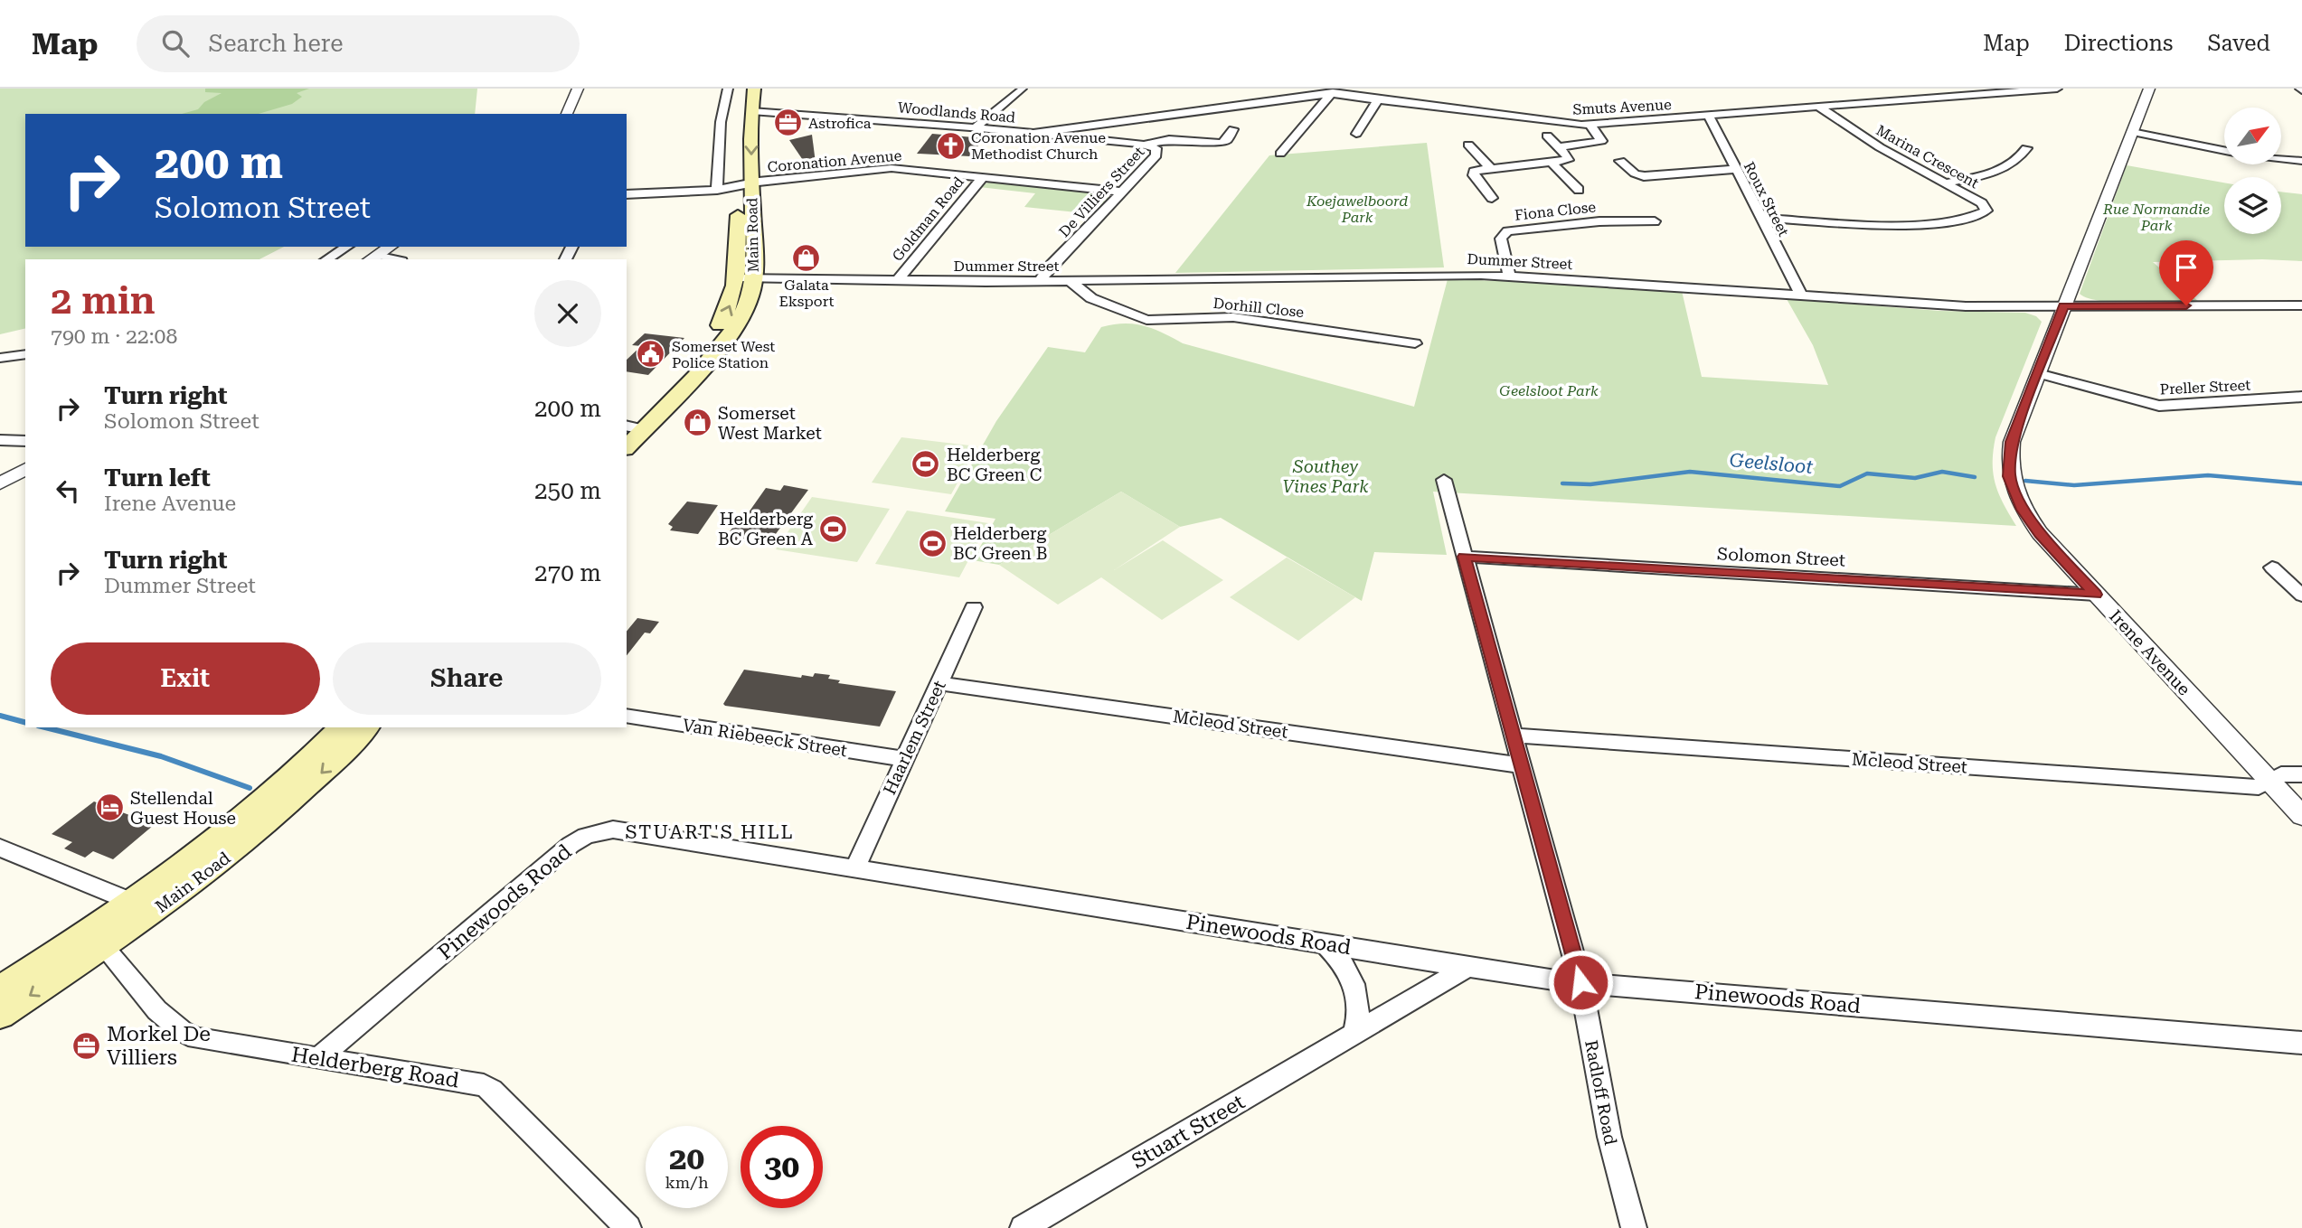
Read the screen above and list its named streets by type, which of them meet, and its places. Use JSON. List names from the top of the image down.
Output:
{
  "streets": {
    "main road": ["Main Road"],
    "street": [
      "Smuts Avenue",
      "Woodlands Road",
      "Marina Crescent",
      "Coronation Avenue",
      "De Villiers Street",
      "Roux Street",
      "Fiona Close",
      "Goldman Road",
      "Dummer Street",
      "Dorhill Close",
      "Preller Street",
      "Solomon Street",
      "Irene Avenue",
      "Mcleod Street",
      "Van Riebeeck Street",
      "Haarlem Street",
      "Pinewoods Road",
      "Helderberg Road",
      "Radloff Road",
      "Stuart Street"
    ]
  },
  "crossings": [
    ["Smuts Avenue", "Woodlands Road"],
    ["Smuts Avenue", "Marina Crescent"],
    ["Smuts Avenue", "Roux Street"],
    ["Woodlands Road", "De Villiers Street"],
    ["Woodlands Road", "Main Road"],
    ["Marina Crescent", "Roux Street"],
    ["Coronation Avenue", "De Villiers Street"],
    ["Coronation Avenue", "Goldman Road"],
    ["Coronation Avenue", "Main Road"],
    ["De Villiers Street", "Dummer Street"],
    ["Roux Street", "Dummer Street"],
    ["Fiona Close", "Dummer Street"],
    ["Goldman Road", "Dummer Street"],
    ["Main Road", "Dummer Street"],
    ["Main Road", "Helderberg Road"],
    ["Dummer Street", "Dorhill Close"],
    ["Dummer Street", "Irene Avenue"],
    ["Preller Street", "Irene Avenue"],
    ["Solomon Street", "Irene Avenue"],
    ["Solomon Street", "Radloff Road"],
    ["Irene Avenue", "Mcleod Street"],
    ["Mcleod Street", "Haarlem Street"],
    ["Mcleod Street", "Radloff Road"],
    ["Van Riebeeck Street", "Haarlem Street"],
    ["Haarlem Street", "Pinewoods Road"],
    ["Pinewoods Road", "Helderberg Road"],
    ["Pinewoods Road", "Radloff Road"],
    ["Pinewoods Road", "Stuart Street"]
  ],
  "districts": ["STUART'S HILL"],
  "water": ["Geelsloot"],
  "parks": [
    "Koejawelboord Park",
    "Rue Normandie Park",
    "Geelsloot Park",
    "Southey Vines Park"
  ],
  "places": {
    "office": ["Astrofica", "Morkel De Villiers"],
    "church": ["Coronation Avenue Methodist Church"],
    "shop": ["Galata Eksport", "Somerset West Market"],
    "public building": ["Somerset West Police Station"],
    "sports": ["Helderberg BC Green C", "Helderberg BC Green A", "Helderberg BC Green B"],
    "hotel": ["Stellendal Guest House"]
  },
  "north": "top right",
  "page": {
    "header": "Map",
    "search": "Search here",
    "nav": ["Map", "Directions", "Saved"],
    "turn": ["200 m", "Solomon Street"],
    "heading": ["2 min", "790 m · 22:08"],
    "list": [
      {
        "name": "Turn right",
        "note": "Solomon Street",
        "value": "200 m"
      },
      {
        "name": "Turn left",
        "note": "Irene Avenue",
        "value": "250 m"
      },
      {
        "name": "Turn right",
        "note": "Dummer Street",
        "value": "270 m"
      }
    ],
    "buttons": ["Exit", "Share"],
    "speed": "20 km/h",
    "limit": "30"
  }
}
